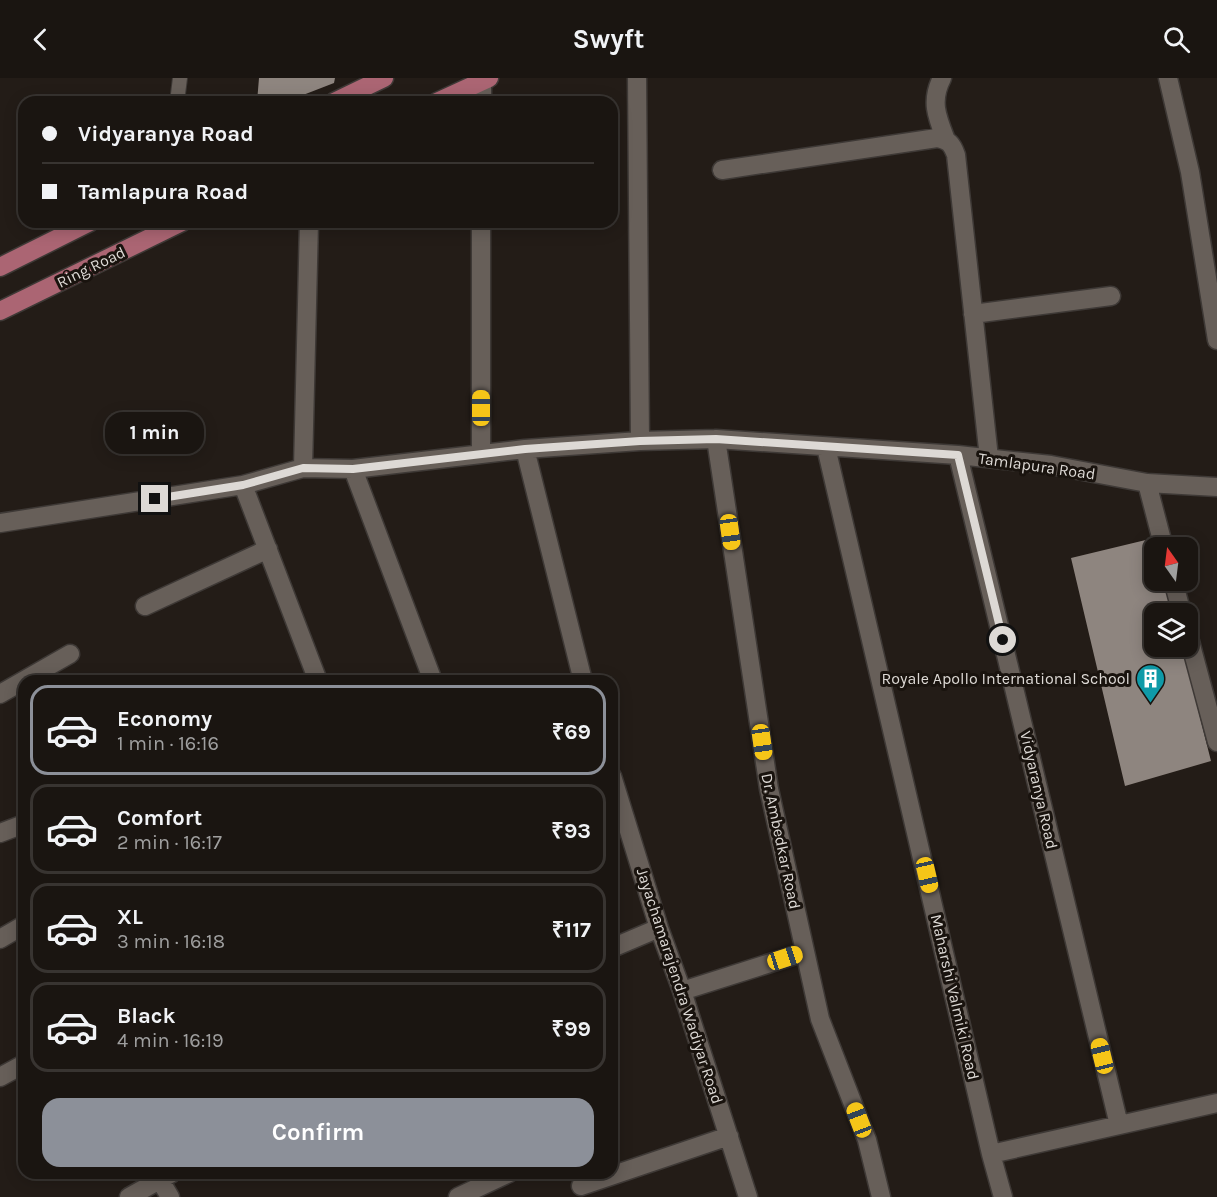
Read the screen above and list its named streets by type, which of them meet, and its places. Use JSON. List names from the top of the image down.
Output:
{
  "streets": {
    "main road": ["Ring Road"],
    "street": [
      "Tamlapura Road",
      "Vidyaranya Road",
      "Dr. Ambedkar Road",
      "Jayachamarajendra Wadiyar Road",
      "Maharshi Valmiki Road"
    ]
  },
  "crossings": [
    ["Tamlapura Road", "Vidyaranya Road"],
    ["Tamlapura Road", "Dr. Ambedkar Road"],
    ["Tamlapura Road", "Maharshi Valmiki Road"]
  ],
  "places": {
    "building": ["Royale Apollo International School"]
  },
  "north": "top",
  "page": {
    "header": "Swyft",
    "banner": ["Vidyaranya Road", "Tamlapura Road"],
    "bubble": "1 min",
    "list": [
      {
        "name": "Economy",
        "note": "1 min · 16:16",
        "value": "₹69"
      },
      {
        "name": "Comfort",
        "note": "2 min · 16:17",
        "value": "₹93"
      },
      {
        "name": "XL",
        "note": "3 min · 16:18",
        "value": "₹117"
      },
      {
        "name": "Black",
        "note": "4 min · 16:19",
        "value": "₹99"
      }
    ],
    "buttons": "Confirm"
  }
}
